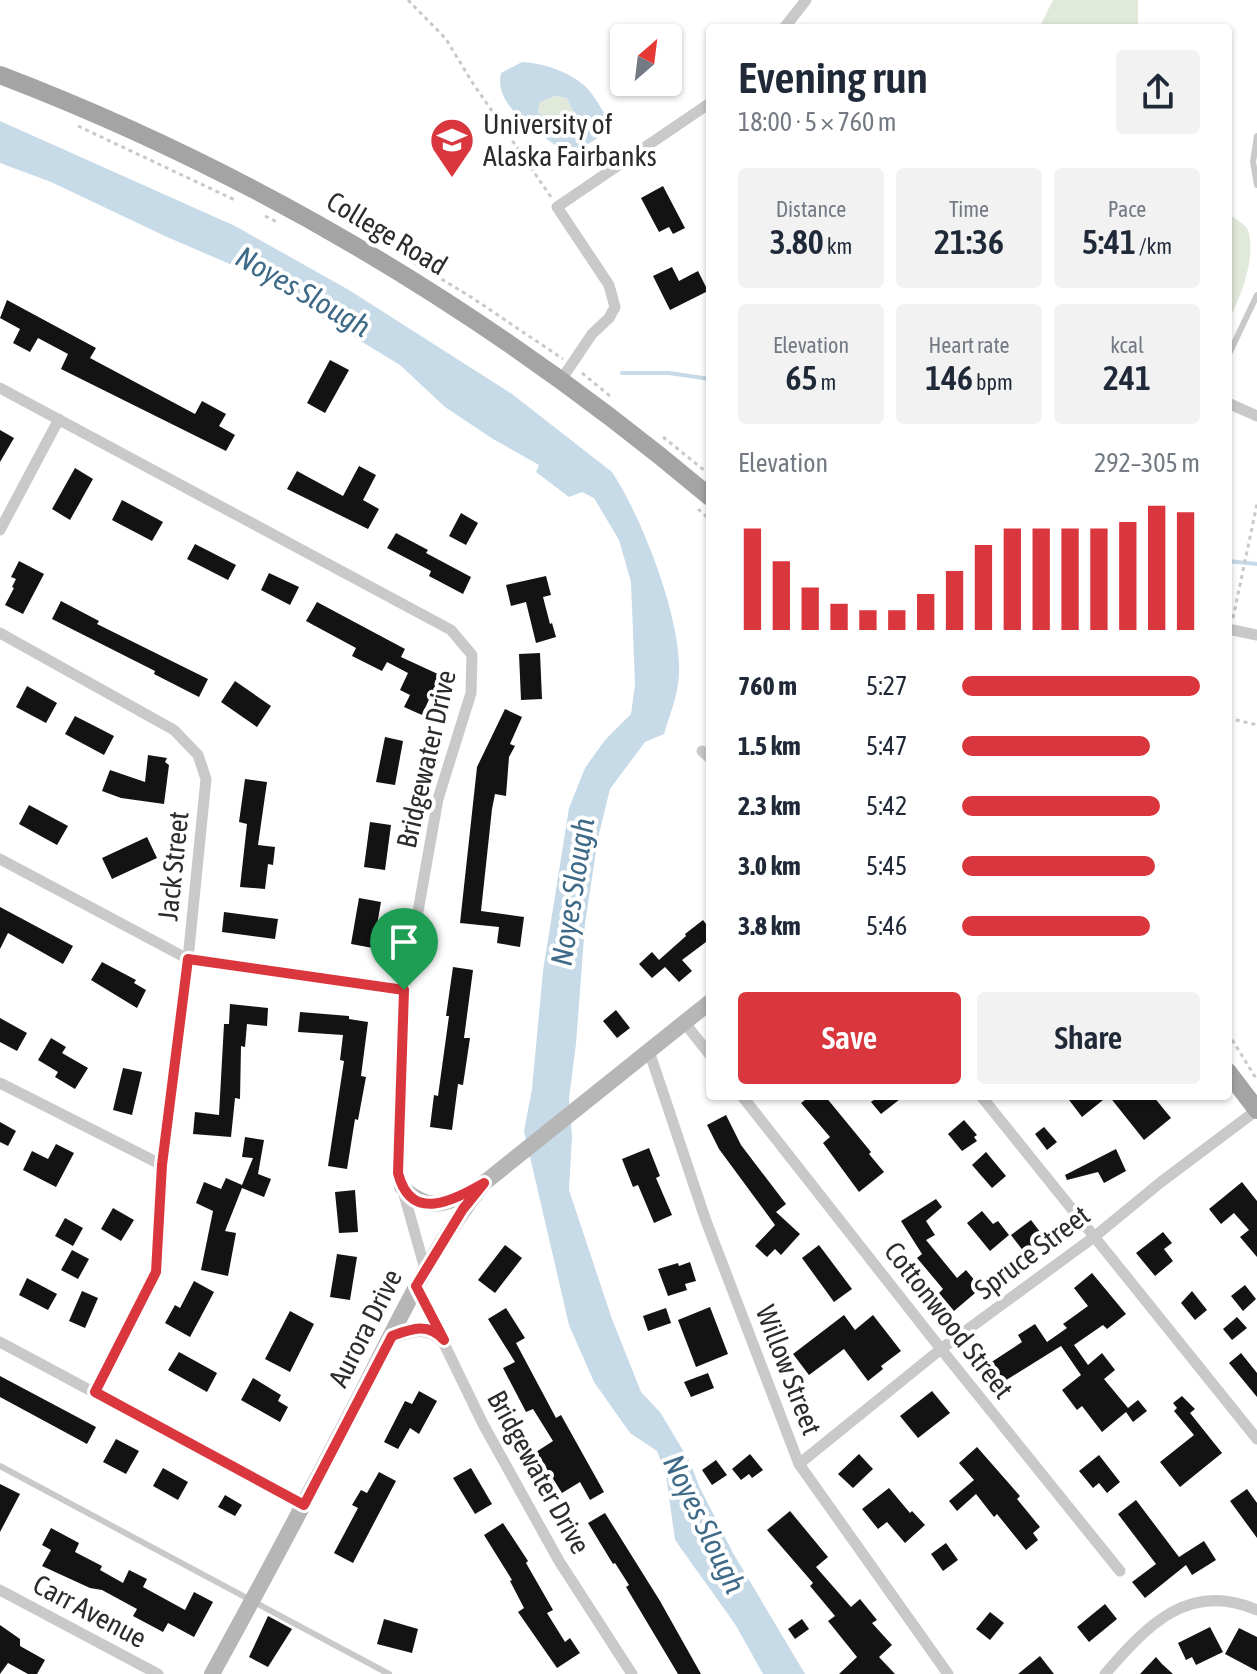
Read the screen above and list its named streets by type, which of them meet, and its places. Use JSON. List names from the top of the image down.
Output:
{
  "streets": {
    "main road": ["College Road"],
    "street": [
      "Bridgewater Drive",
      "Jack Street",
      "Spruce Street",
      "Cottonwood Street",
      "Aurora Drive",
      "Willow Street",
      "Carr Avenue"
    ]
  },
  "crossings": [
    ["Bridgewater Drive", "Aurora Drive"],
    ["Spruce Street", "Cottonwood Street"],
    ["Spruce Street", "Willow Street"],
    ["Aurora Drive", "Willow Street"]
  ],
  "water": ["Noyes Slough"],
  "places": {
    "school or university": ["University of Alaska Fairbanks"]
  },
  "north": "top right",
  "page": {
    "heading": ["Evening run", "18:00 · 5 × 760 m"],
    "stats": [
      ["Distance", "3.80 km"],
      ["Time", "21:36"],
      ["Pace", "5:41 /km"],
      ["Elevation", "65 m"],
      ["Heart rate", "146 bpm"],
      ["kcal", "241"]
    ],
    "chart": ["Elevation", "292–305 m"],
    "list": [
      {
        "name": "760 m",
        "note": "5:27"
      },
      {
        "name": "1.5 km",
        "note": "5:47"
      },
      {
        "name": "2.3 km",
        "note": "5:42"
      },
      {
        "name": "3.0 km",
        "note": "5:45"
      },
      {
        "name": "3.8 km",
        "note": "5:46"
      }
    ],
    "buttons": ["Save", "Share"]
  }
}
